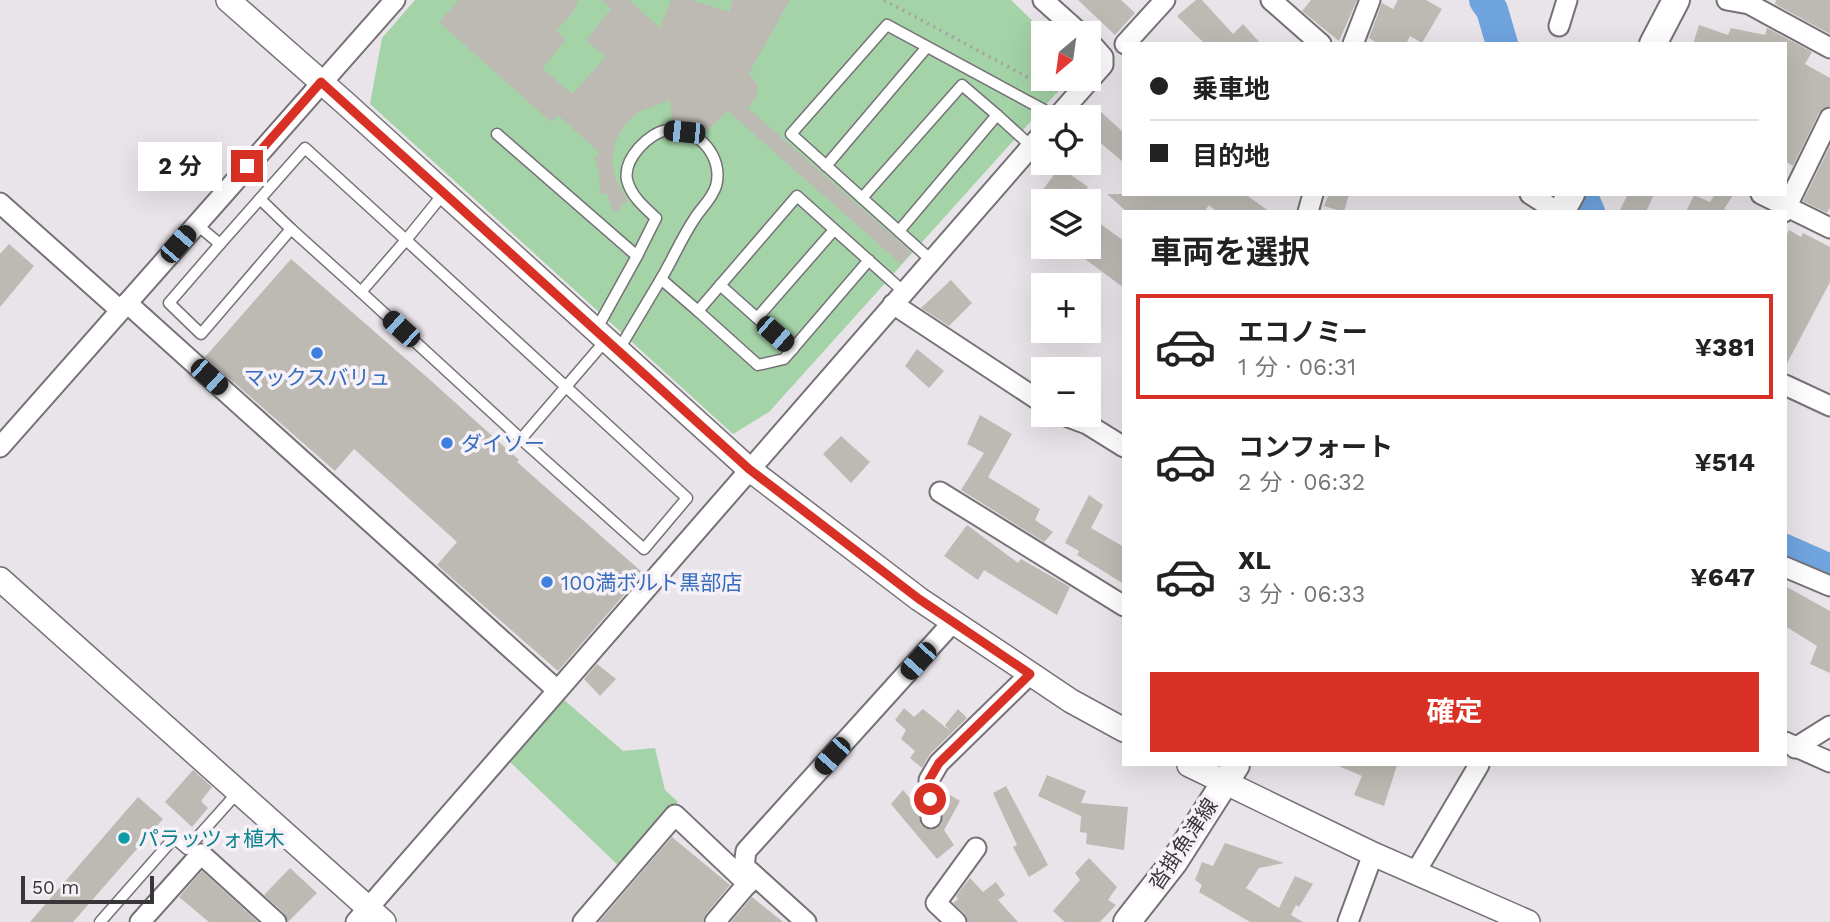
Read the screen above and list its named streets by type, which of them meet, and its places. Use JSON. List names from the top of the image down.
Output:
{
  "streets": {
    "main road": ["沓掛魚津線"]
  },
  "places": [
    "マックスバリュ",
    "ダイソー",
    "100満ボルト黒部店",
    "パラッツォ植木"
  ],
  "scale_bar": "50 m",
  "north": "bottom left",
  "page": {
    "map_buttons": ["+", "−"],
    "banner": ["乗車地", "目的地"],
    "bubble": "2 分",
    "heading": "車両を選択",
    "list": [
      {
        "name": "エコノミー",
        "note": "1 分 · 06:31",
        "value": "¥381"
      },
      {
        "name": "コンフォート",
        "note": "2 分 · 06:32",
        "value": "¥514"
      },
      {
        "name": "XL",
        "note": "3 分 · 06:33",
        "value": "¥647"
      }
    ],
    "buttons": "確定",
    "scale": "50 m"
  }
}
